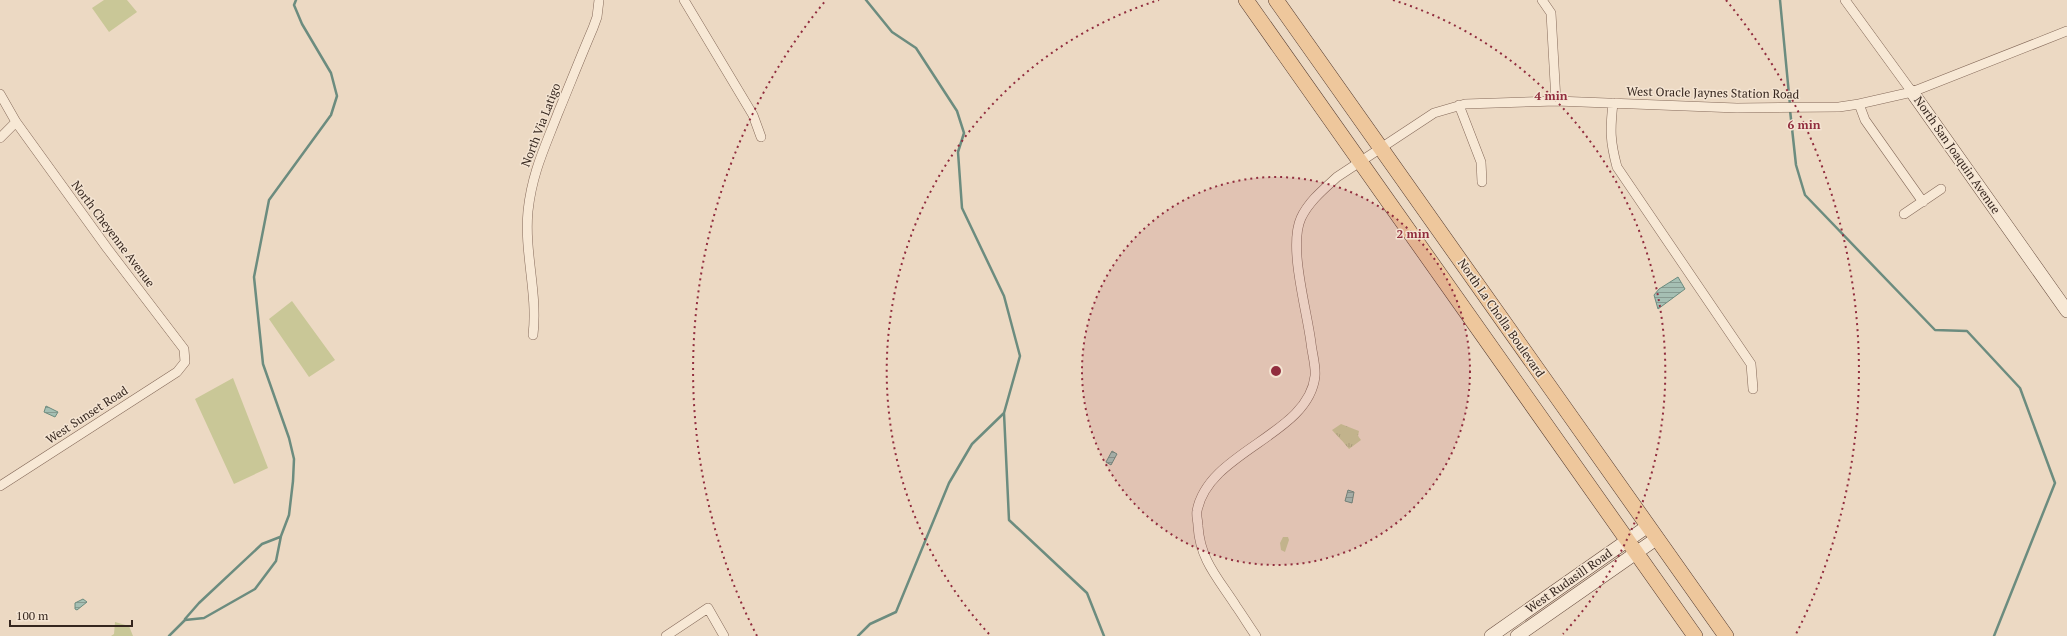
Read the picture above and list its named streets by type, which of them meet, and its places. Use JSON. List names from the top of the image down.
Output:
{
  "streets": {
    "main road": ["North La Cholla Boulevard"],
    "street": [
      "West Oracle Jaynes Station Road",
      "North Via Latigo",
      "North San Joaquin Avenue",
      "North Cheyenne Avenue",
      "West Sunset Road",
      "West Rudasill Road"
    ]
  },
  "crossings": [
    ["West Oracle Jaynes Station Road", "North San Joaquin Avenue"],
    ["West Oracle Jaynes Station Road", "North La Cholla Boulevard"],
    ["North Cheyenne Avenue", "West Sunset Road"],
    ["North La Cholla Boulevard", "West Rudasill Road"]
  ],
  "scale_bar": "100 m",
  "rings": ["4 min", "6 min", "2 min"]
}
